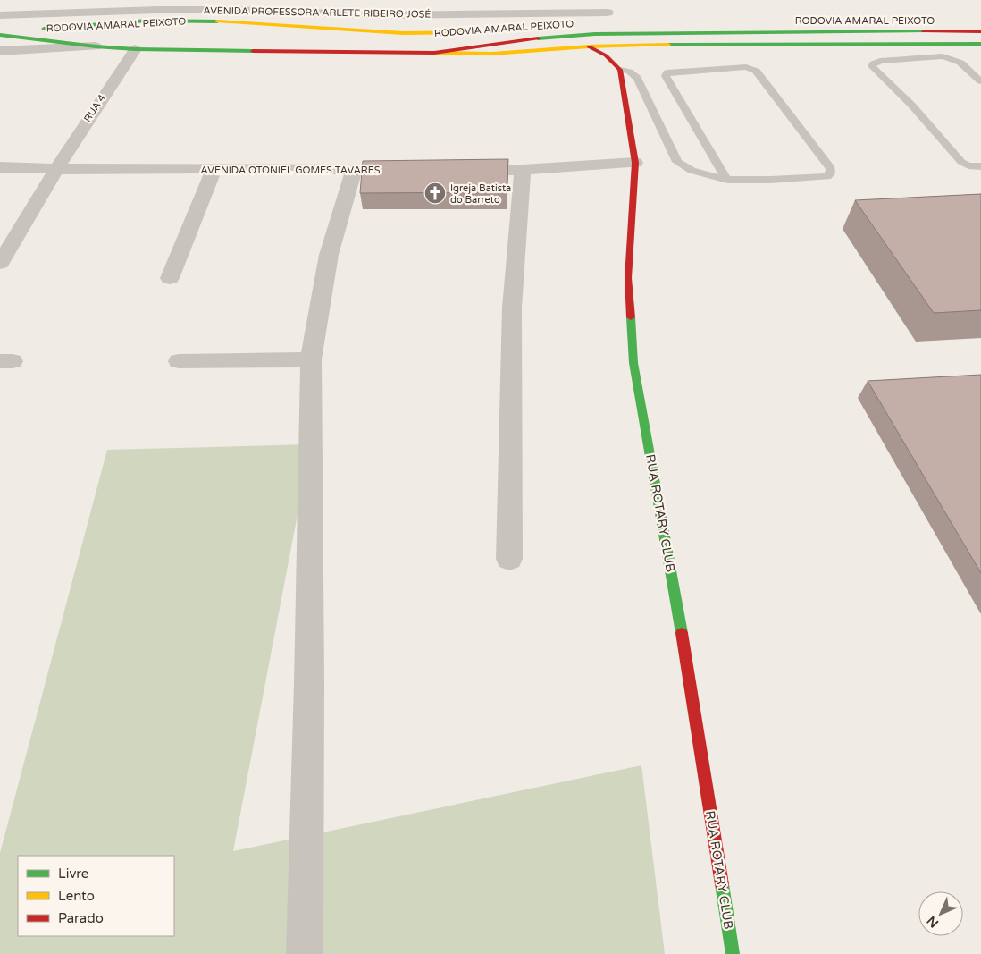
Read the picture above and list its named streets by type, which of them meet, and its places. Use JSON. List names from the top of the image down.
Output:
{
  "streets": {
    "main road": ["RODOVIA AMARAL PEIXOTO", "RUA ROTARY CLUB"],
    "street": ["AVENIDA PROFESSORA ARLETE RIBEIRO JOSÉ", "RUA 4", "AVENIDA OTONIEL GOMES TAVARES"]
  },
  "crossings": [
    ["AVENIDA PROFESSORA ARLETE RIBEIRO JOSÉ", "RODOVIA AMARAL PEIXOTO"],
    ["RODOVIA AMARAL PEIXOTO", "RUA 4"],
    ["RUA 4", "AVENIDA OTONIEL GOMES TAVARES"]
  ],
  "places": {
    "church": ["Igreja Batista do Barreto"]
  },
  "legend": ["Livre", "Lento", "Parado"],
  "north": "bottom left"
}
